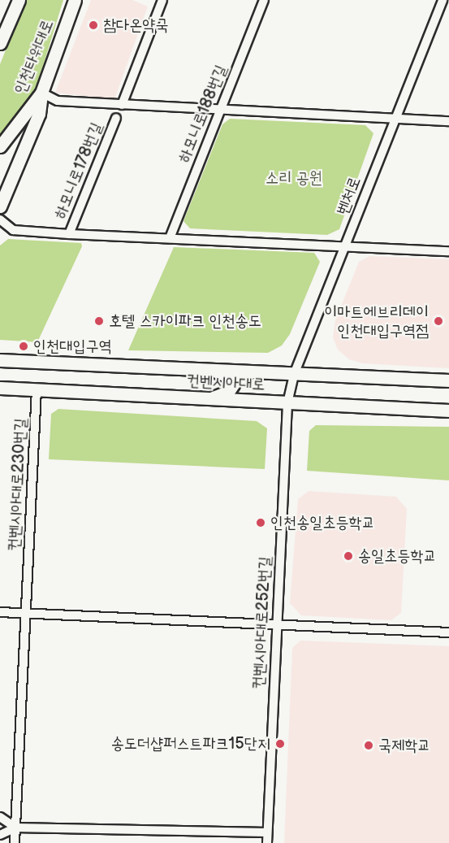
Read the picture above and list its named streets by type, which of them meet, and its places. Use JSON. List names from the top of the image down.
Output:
{
  "streets": {
    "main road": ["인천타워대로", "컨벤시아대로"],
    "street": [
      "하모니로188번길",
      "하모니로178번길",
      "벤처로",
      "컨벤시아대로230번길",
      "컨벤시아대로252번길"
    ]
  },
  "crossings": [
    ["벤처로", "컨벤시아대로"],
    ["벤처로", "컨벤시아대로252번길"],
    ["컨벤시아대로", "컨벤시아대로230번길"],
    ["컨벤시아대로", "컨벤시아대로252번길"]
  ],
  "parks": ["소리 공원"],
  "places": [
    "참다온약국",
    "호텔 스카이파크 인천송도",
    "이마트에브리데이 인천대입구역점",
    "인천대입구역",
    "인천송일초등학교",
    "송일초등학교",
    "송도더샵퍼스트파크15단지",
    "국제학교"
  ]
}
